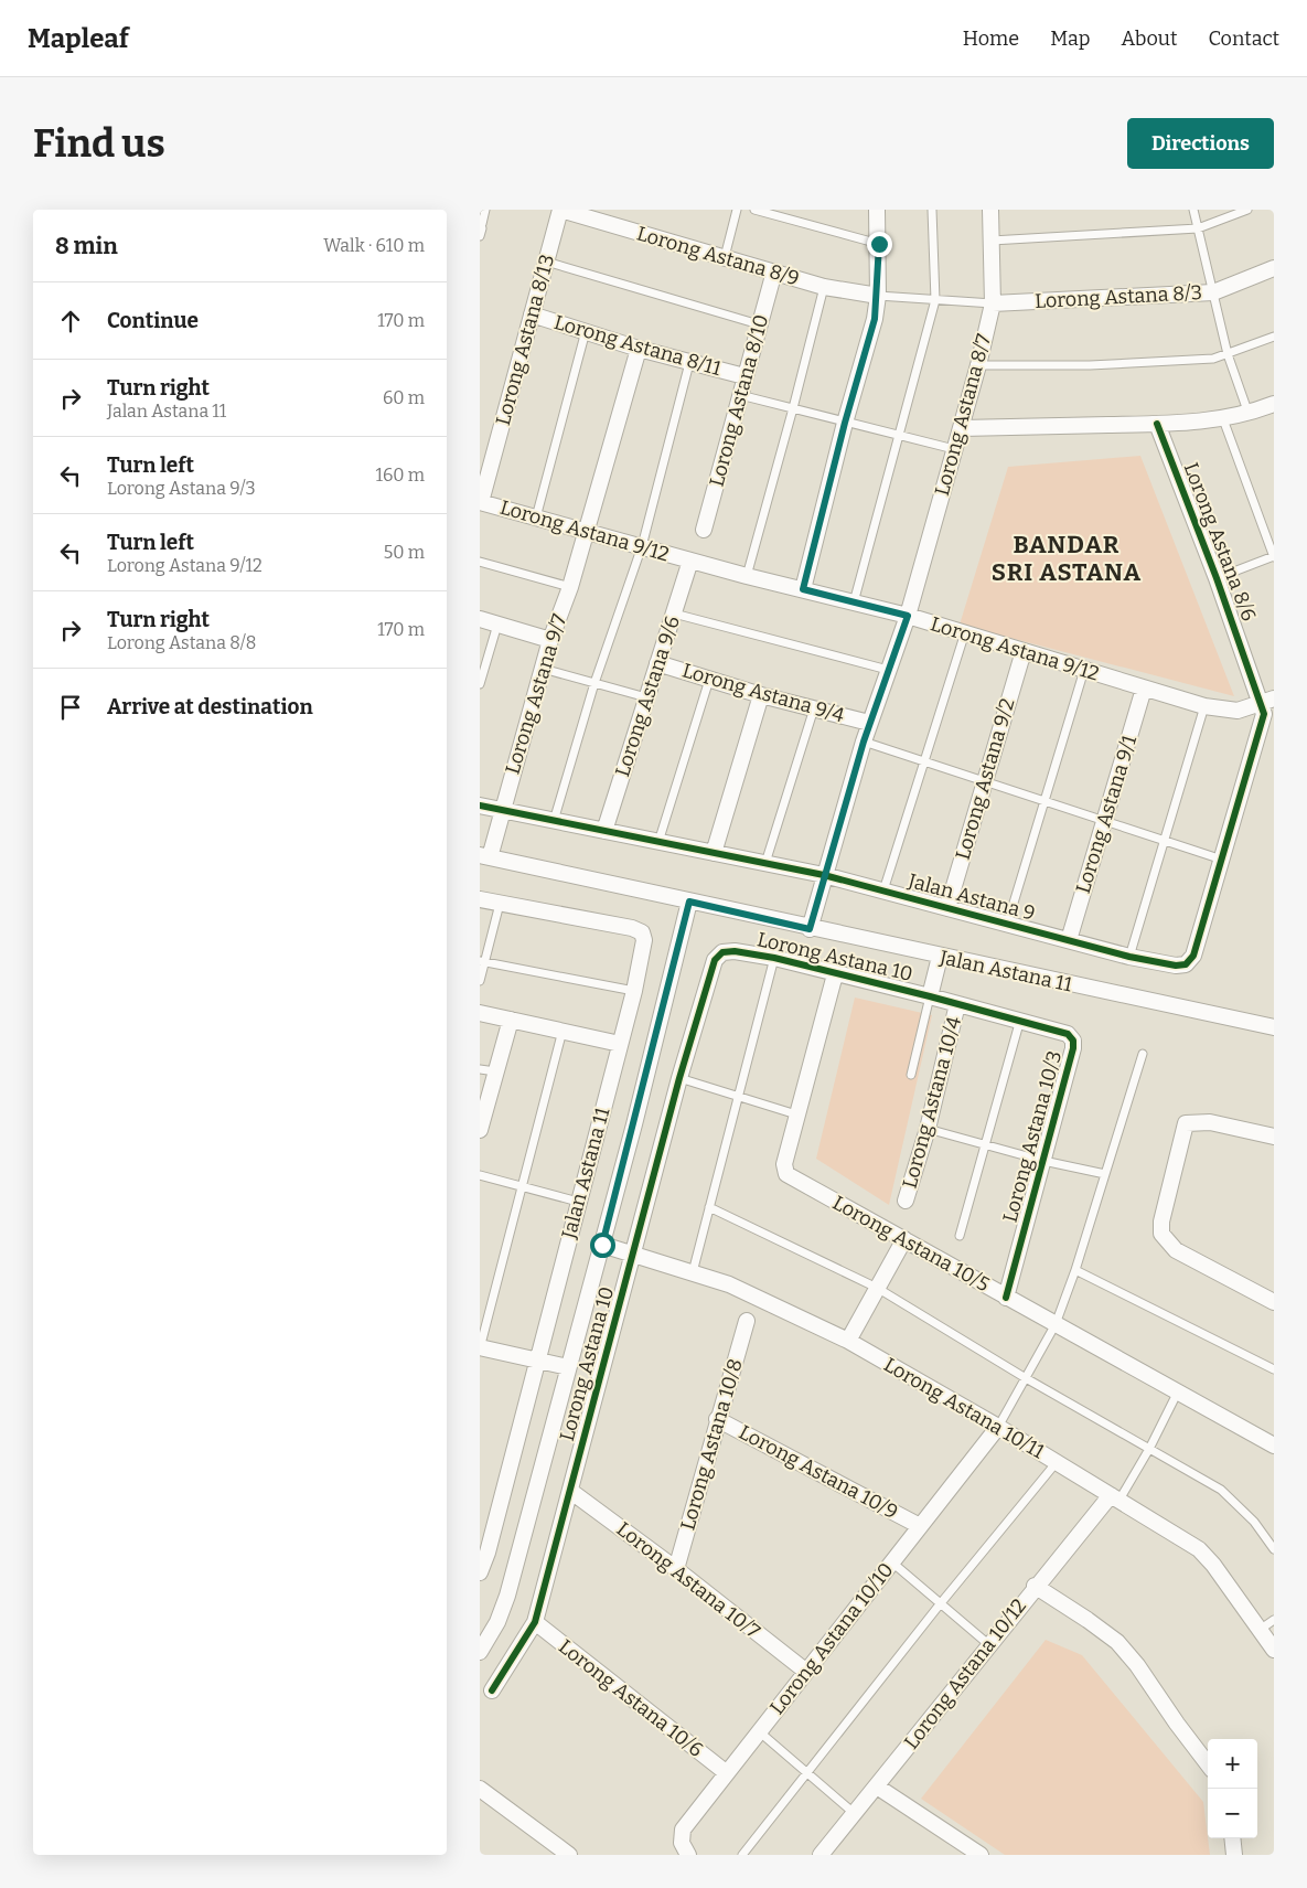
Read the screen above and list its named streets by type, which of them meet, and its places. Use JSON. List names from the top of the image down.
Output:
{
  "streets": {
    "street": [
      "Lorong Astana 8/9",
      "Lorong Astana 8/3",
      "Lorong Astana 8/13",
      "Lorong Astana 8/11",
      "Lorong Astana 8/10",
      "Lorong Astana 8/7",
      "Lorong Astana 9/12",
      "Lorong Astana 8/6",
      "Lorong Astana 9/4",
      "Lorong Astana 9/7",
      "Lorong Astana 9/6",
      "Lorong Astana 9/2",
      "Lorong Astana 9/1",
      "Jalan Astana 9",
      "Lorong Astana 10",
      "Jalan Astana 11",
      "Lorong Astana 10/4",
      "Lorong Astana 10/3",
      "Lorong Astana 10/5",
      "Lorong Astana 10/11",
      "Lorong Astana 10/8",
      "Lorong Astana 10/9",
      "Lorong Astana 10/7",
      "Lorong Astana 10/10",
      "Lorong Astana 10/12",
      "Lorong Astana 10/6"
    ]
  },
  "crossings": [
    ["Lorong Astana 8/9", "Lorong Astana 8/13"],
    ["Lorong Astana 8/9", "Lorong Astana 8/10"],
    ["Lorong Astana 8/3", "Lorong Astana 8/7"],
    ["Lorong Astana 8/13", "Lorong Astana 8/11"],
    ["Lorong Astana 8/13", "Lorong Astana 9/12"],
    ["Lorong Astana 8/11", "Lorong Astana 8/10"],
    ["Lorong Astana 8/11", "Lorong Astana 9/7"],
    ["Lorong Astana 8/7", "Lorong Astana 9/12"],
    ["Lorong Astana 8/7", "Lorong Astana 9/4"],
    ["Lorong Astana 8/7", "Jalan Astana 9"],
    ["Lorong Astana 8/7", "Jalan Astana 11"],
    ["Lorong Astana 9/12", "Lorong Astana 8/6"],
    ["Lorong Astana 9/12", "Lorong Astana 9/7"],
    ["Lorong Astana 9/12", "Lorong Astana 9/6"],
    ["Lorong Astana 9/12", "Lorong Astana 9/2"],
    ["Lorong Astana 9/12", "Lorong Astana 9/1"],
    ["Lorong Astana 9/12", "Jalan Astana 9"],
    ["Lorong Astana 8/6", "Jalan Astana 9"],
    ["Lorong Astana 9/4", "Lorong Astana 9/6"],
    ["Lorong Astana 9/7", "Jalan Astana 9"],
    ["Lorong Astana 9/7", "Jalan Astana 11"],
    ["Lorong Astana 9/6", "Jalan Astana 9"],
    ["Lorong Astana 9/2", "Jalan Astana 9"],
    ["Lorong Astana 9/1", "Jalan Astana 9"],
    ["Lorong Astana 10", "Lorong Astana 10/4"],
    ["Lorong Astana 10", "Lorong Astana 10/3"],
    ["Lorong Astana 10", "Lorong Astana 10/5"],
    ["Lorong Astana 10", "Lorong Astana 10/11"],
    ["Lorong Astana 10", "Lorong Astana 10/7"],
    ["Lorong Astana 10", "Lorong Astana 10/6"],
    ["Lorong Astana 10/3", "Lorong Astana 10/5"],
    ["Lorong Astana 10/11", "Lorong Astana 10/10"],
    ["Lorong Astana 10/11", "Lorong Astana 10/12"],
    ["Lorong Astana 10/8", "Lorong Astana 10/9"],
    ["Lorong Astana 10/8", "Lorong Astana 10/7"],
    ["Lorong Astana 10/9", "Lorong Astana 10/10"],
    ["Lorong Astana 10/7", "Lorong Astana 10/10"],
    ["Lorong Astana 10/10", "Lorong Astana 10/6"]
  ],
  "districts": ["BANDAR SRI ASTANA"],
  "page": {
    "header": "Mapleaf",
    "nav": [
      "Home",
      "Map",
      "About",
      "Contact"
    ],
    "buttons": "Directions",
    "title": "Find us",
    "heading": ["8 min", "Walk · 610 m"],
    "list": [
      ["Continue", "170 m"],
      ["Turn right", "Jalan Astana 11", "60 m"],
      ["Turn left", "Lorong Astana 9/3", "160 m"],
      ["Turn left", "Lorong Astana 9/12", "50 m"],
      ["Turn right", "Lorong Astana 8/8", "170 m"],
      "Arrive at destination"
    ],
    "map_buttons": ["+", "−"]
  }
}
